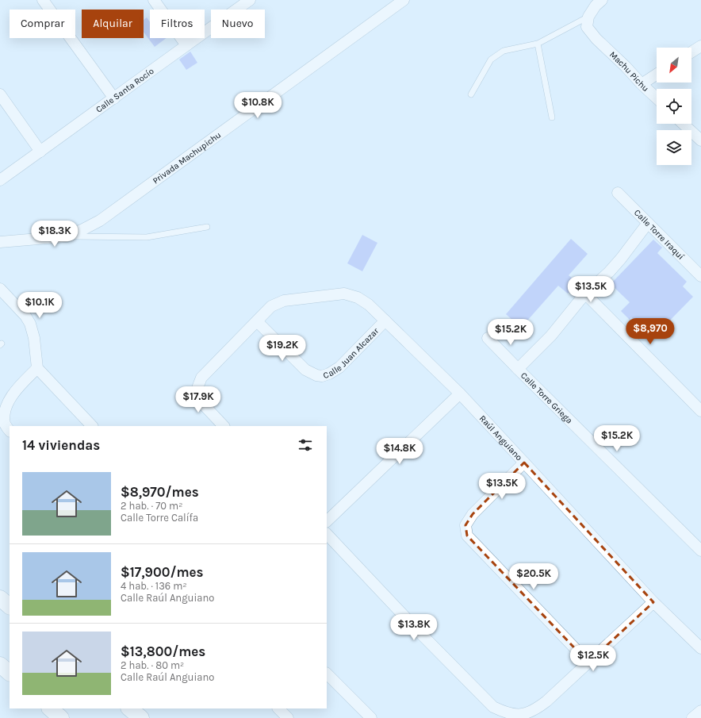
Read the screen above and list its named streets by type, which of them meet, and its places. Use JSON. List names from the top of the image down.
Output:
{
  "streets": {
    "street": [
      "Machu Pichu",
      "Calle Santa Rocío",
      "Privada Machupichu",
      "Calle Torre Iraquí",
      "Calle Juan Alcazar",
      "Calle Torre Griega",
      "Raúl Anguiano"
    ]
  },
  "crossings": [
    ["Calle Juan Alcazar", "Raúl Anguiano"]
  ],
  "north": "bottom left",
  "page": {
    "chip": [
      "Comprar",
      "Alquilar",
      "Filtros",
      "Nuevo"
    ],
    "price": [
      "$10.8K",
      "$18.3K",
      "$13.5K",
      "$10.1K",
      "$8,970",
      "$15.2K",
      "$19.2K",
      "$17.9K",
      "$15.2K",
      "$14.8K",
      "$13.5K",
      "$20.5K",
      "$13.8K",
      "$12.5K"
    ],
    "heading": "14 viviendas",
    "list": [
      {
        "name": "$8,970/mes",
        "note": "2 hab. · 70 m² · Calle Torre Calífa"
      },
      {
        "name": "$17,900/mes",
        "note": "4 hab. · 136 m² · Calle Raúl Anguiano"
      },
      {
        "name": "$13,800/mes",
        "note": "2 hab. · 80 m² · Calle Raúl Anguiano"
      }
    ]
  }
}
